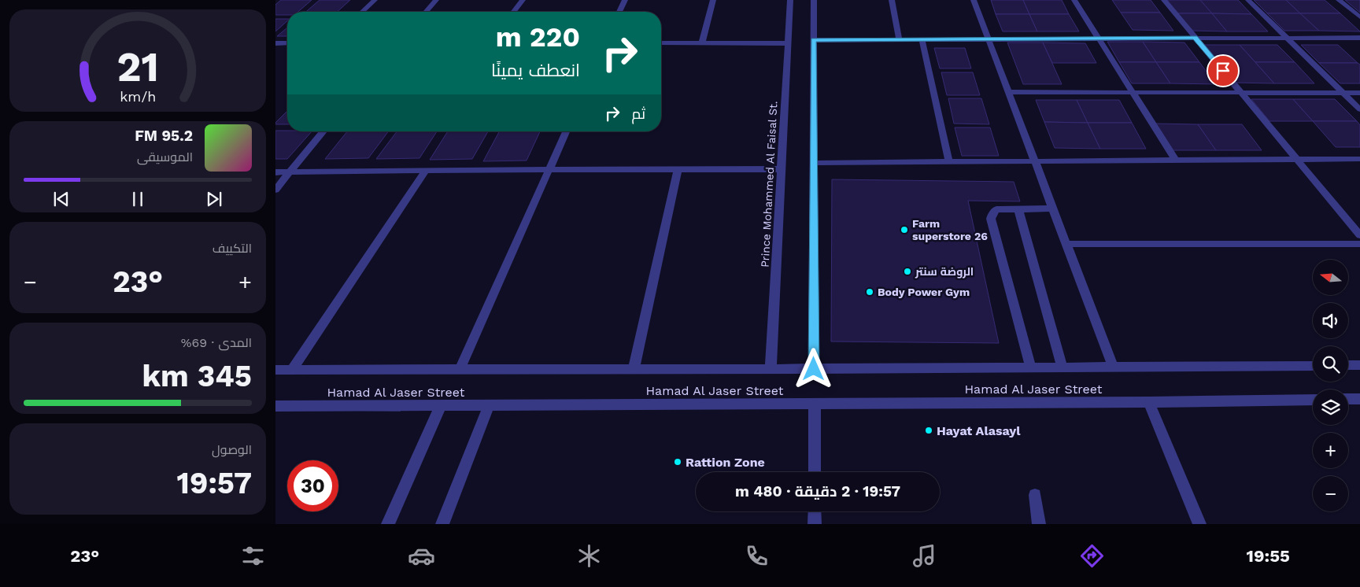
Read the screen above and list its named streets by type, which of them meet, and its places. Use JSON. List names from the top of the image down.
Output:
{
  "streets": {
    "street": ["Prince Mohammed Al Faisal St.", "Hamad Al Jaser Street"]
  },
  "crossings": [
    ["Prince Mohammed Al Faisal St.", "Hamad Al Jaser Street"]
  ],
  "places": [
    "Farm superstore 26",
    "الروضة سنتر",
    "Body Power Gym",
    "Hayat Alasayl",
    "Rattion Zone"
  ],
  "north": "left",
  "page": {
    "turn": ["220 m", "انعطف يمينًا"],
    "then": "ثم",
    "song": ["95.2 FM", "الموسيقى"],
    "tile": [
      "التكييف",
      ["المدى · 69%", "345 km"],
      ["الوصول", "19:57"]
    ],
    "map_buttons": ["+", "−"],
    "heat": ["−", "23°", "+"],
    "limit": "30",
    "trip": "19:57 · 2 دقيقة · 480 m",
    "tabs": ["19:55", "23°"],
    "gauge": ["21", "km/h"]
  }
}
